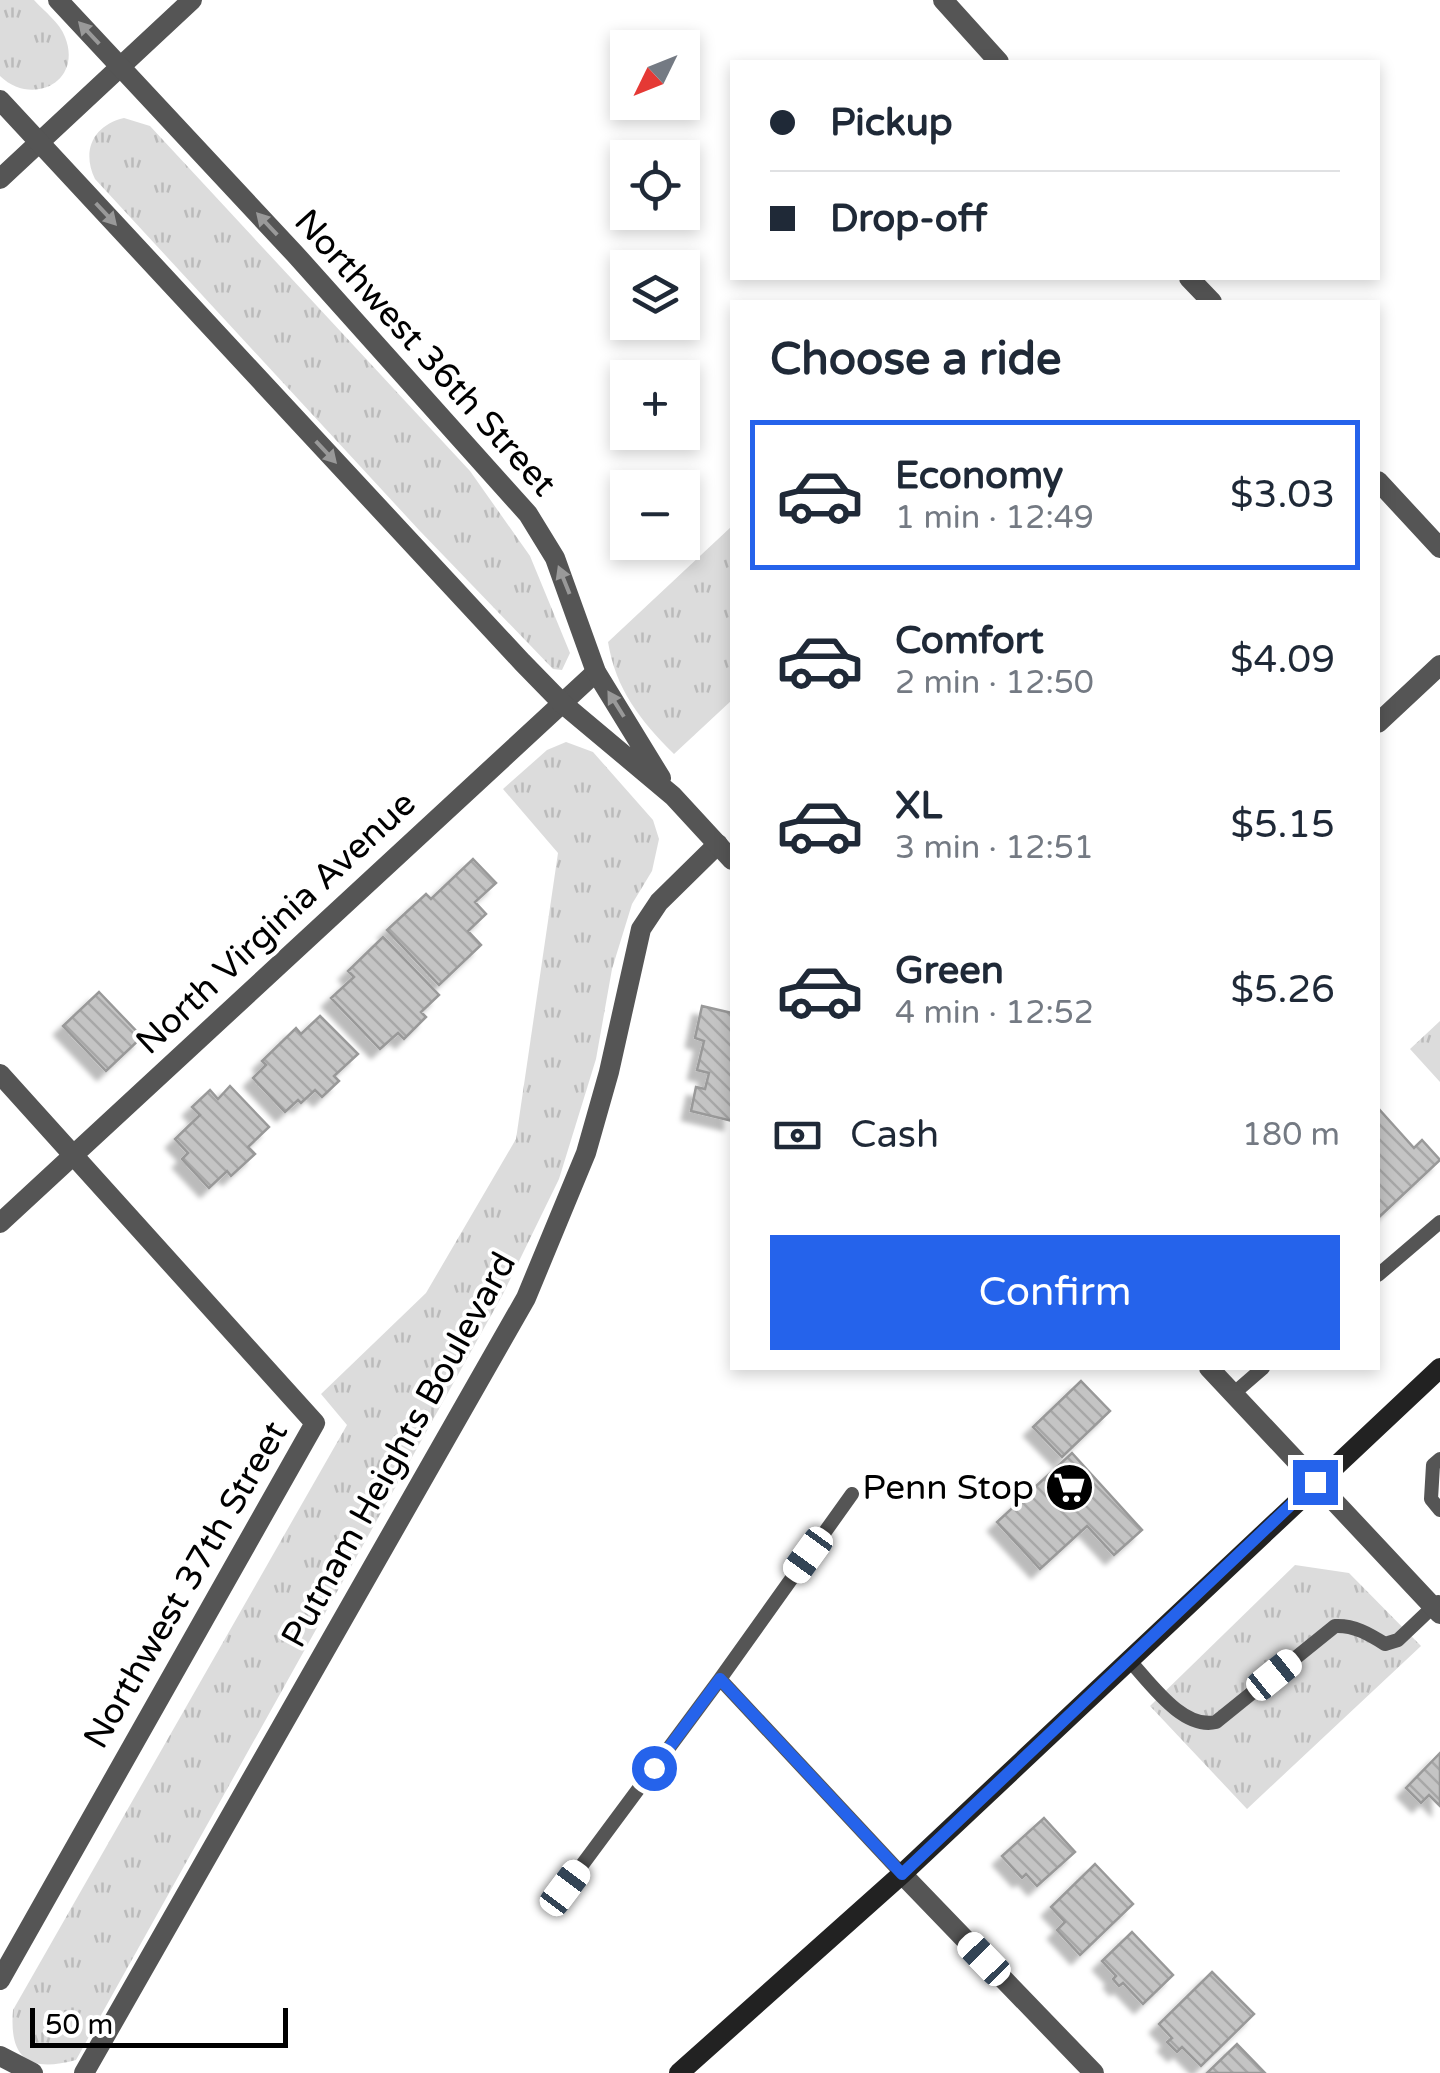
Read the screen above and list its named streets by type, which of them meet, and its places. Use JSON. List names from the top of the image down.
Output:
{
  "streets": {
    "street": [
      "Northwest 36th Street",
      "North Virginia Avenue",
      "Putnam Heights Boulevard",
      "Northwest 37th Street"
    ]
  },
  "crossings": [
    ["Northwest 36th Street", "North Virginia Avenue"],
    ["Northwest 36th Street", "Putnam Heights Boulevard"],
    ["North Virginia Avenue", "Northwest 37th Street"]
  ],
  "places": {
    "supermarket": ["Penn Stop"]
  },
  "scale_bar": "50 m",
  "north": "bottom left",
  "page": {
    "map_buttons": ["+", "−"],
    "banner": ["Pickup", "Drop-off"],
    "heading": "Choose a ride",
    "list": [
      {
        "name": "Economy",
        "note": "1 min · 12:49",
        "value": "$3.03"
      },
      {
        "name": "Comfort",
        "note": "2 min · 12:50",
        "value": "$4.09"
      },
      {
        "name": "XL",
        "note": "3 min · 12:51",
        "value": "$5.15"
      },
      {
        "name": "Green",
        "note": "4 min · 12:52",
        "value": "$5.26"
      }
    ],
    "pay": ["Cash", "180 m"],
    "buttons": "Confirm",
    "scale": "50 m"
  }
}
